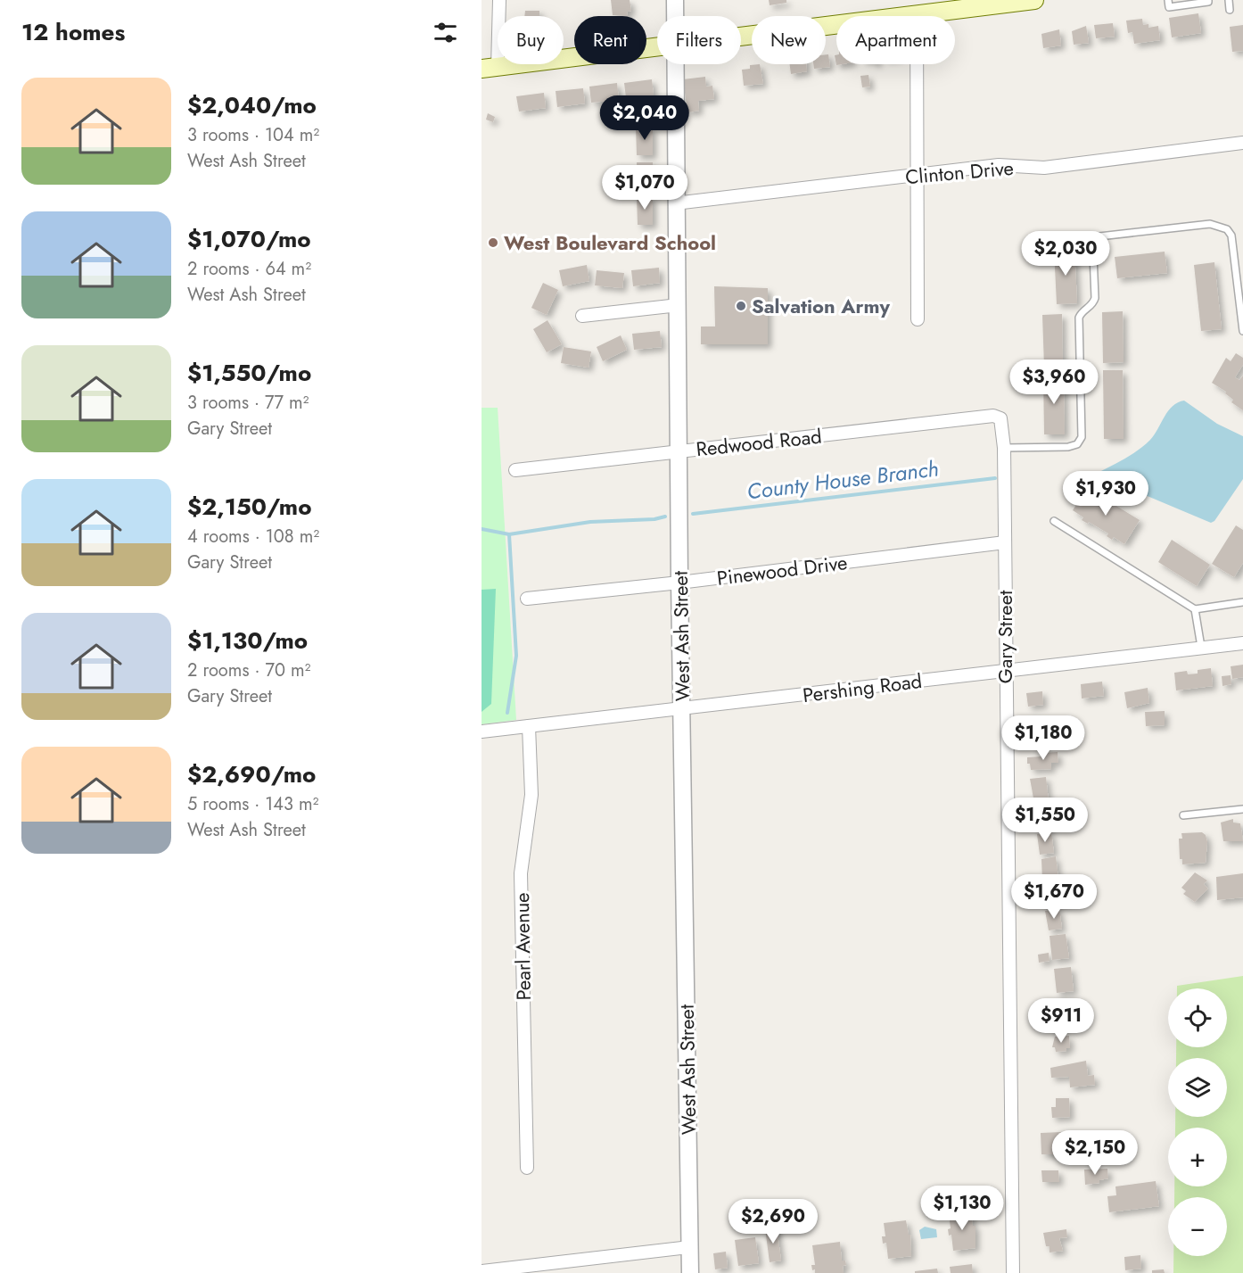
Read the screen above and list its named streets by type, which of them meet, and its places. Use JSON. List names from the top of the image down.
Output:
{
  "streets": {
    "street": [
      "Clinton Drive",
      "Redwood Road",
      "Pinewood Drive",
      "West Ash Street",
      "Gary Street",
      "Pershing Road",
      "Pearl Avenue"
    ]
  },
  "crossings": [
    ["Clinton Drive", "West Ash Street"],
    ["Redwood Road", "West Ash Street"],
    ["Redwood Road", "Gary Street"],
    ["Pinewood Drive", "West Ash Street"],
    ["Pinewood Drive", "Gary Street"],
    ["West Ash Street", "Pershing Road"],
    ["Gary Street", "Pershing Road"],
    ["Pershing Road", "Pearl Avenue"]
  ],
  "water": ["County House Branch"],
  "places": ["West Boulevard School", "Salvation Army"],
  "page": {
    "heading": "12 homes",
    "chip": [
      "Buy",
      "Rent",
      "Filters",
      "New",
      "Apartment"
    ],
    "list": [
      {
        "name": "$2,040/mo",
        "note": "3 rooms · 104 m² · West Ash Street"
      },
      {
        "name": "$1,070/mo",
        "note": "2 rooms · 64 m² · West Ash Street"
      },
      {
        "name": "$1,550/mo",
        "note": "3 rooms · 77 m² · Gary Street"
      },
      {
        "name": "$2,150/mo",
        "note": "4 rooms · 108 m² · Gary Street"
      },
      {
        "name": "$1,130/mo",
        "note": "2 rooms · 70 m² · Gary Street"
      },
      {
        "name": "$2,690/mo",
        "note": "5 rooms · 143 m² · West Ash Street"
      }
    ],
    "price": [
      "$2,040",
      "$1,070",
      "$2,030",
      "$3,960",
      "$1,930",
      "$1,180",
      "$1,550",
      "$1,670",
      "$911",
      "$2,150",
      "$1,130",
      "$2,690"
    ],
    "map_buttons": ["+", "−"]
  }
}
